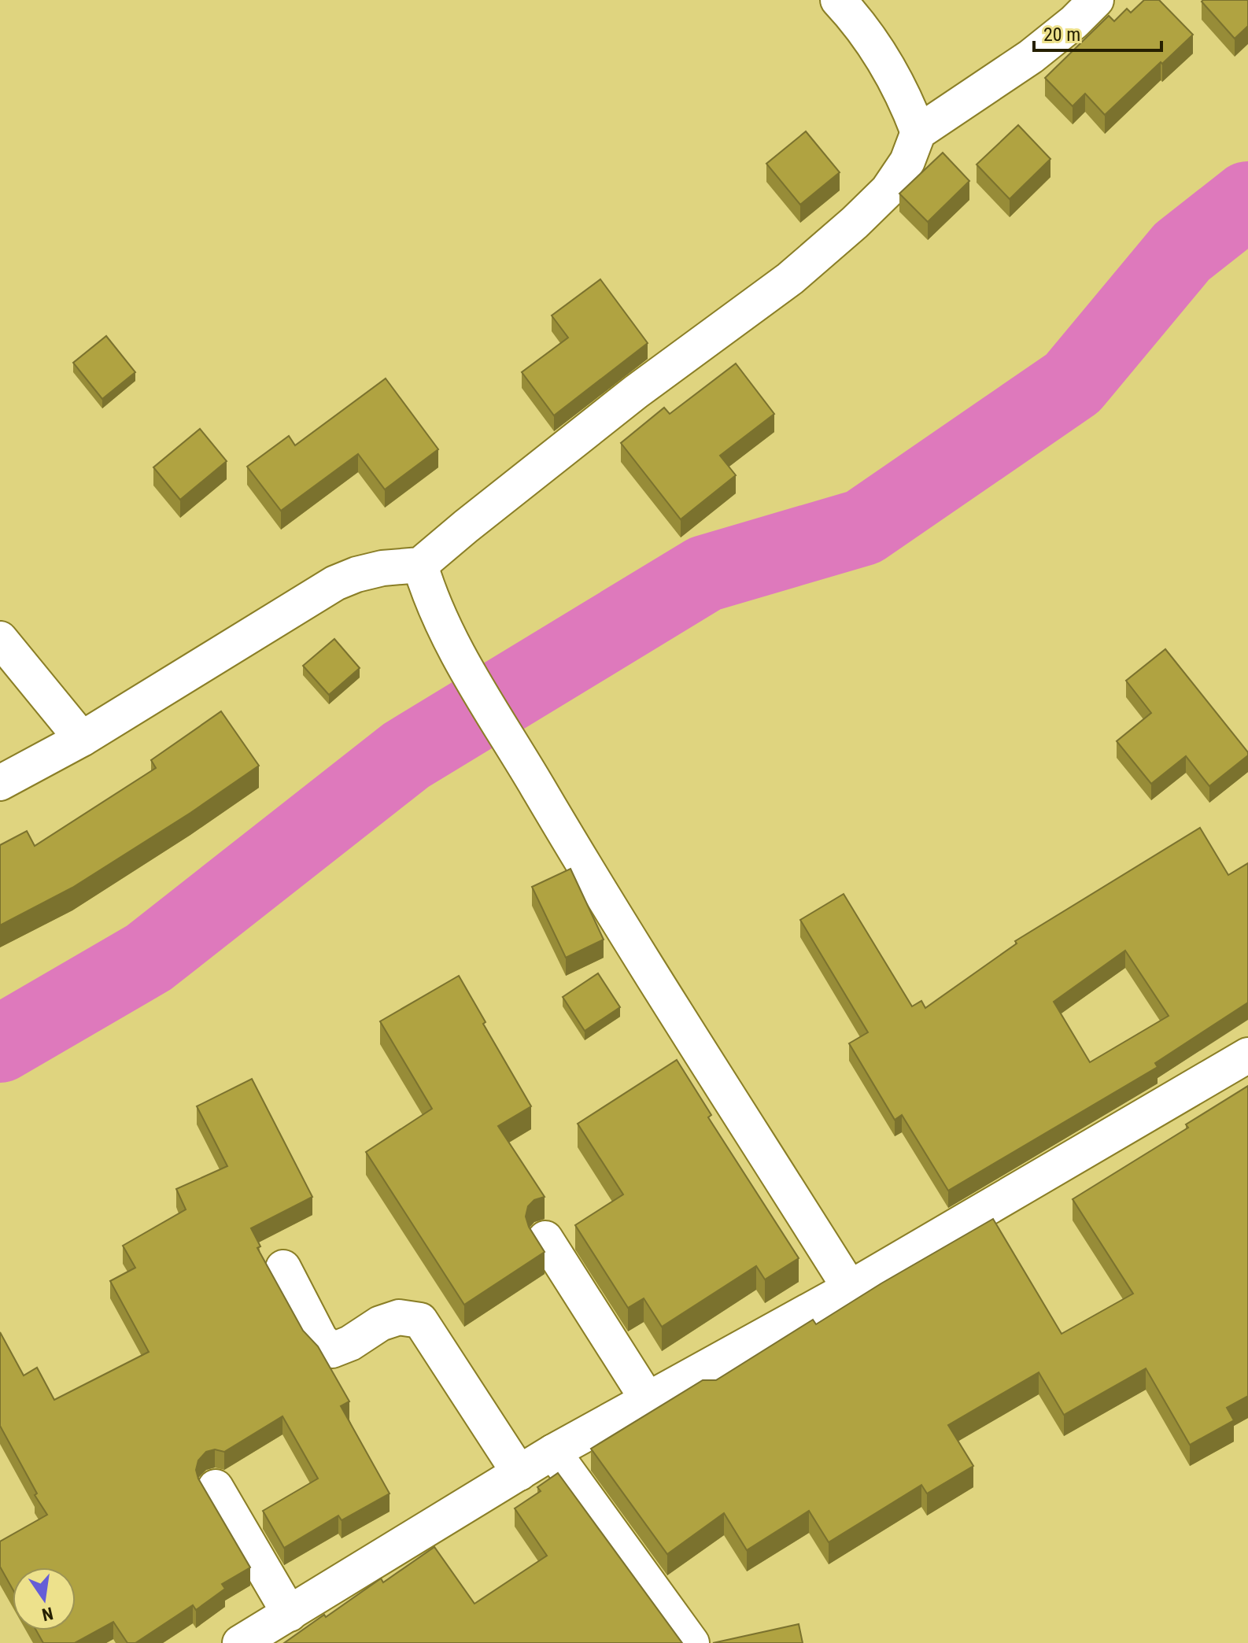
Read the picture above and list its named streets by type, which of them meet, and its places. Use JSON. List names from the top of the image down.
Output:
{
  "scale_bar": "20 m",
  "north": "bottom"
}
